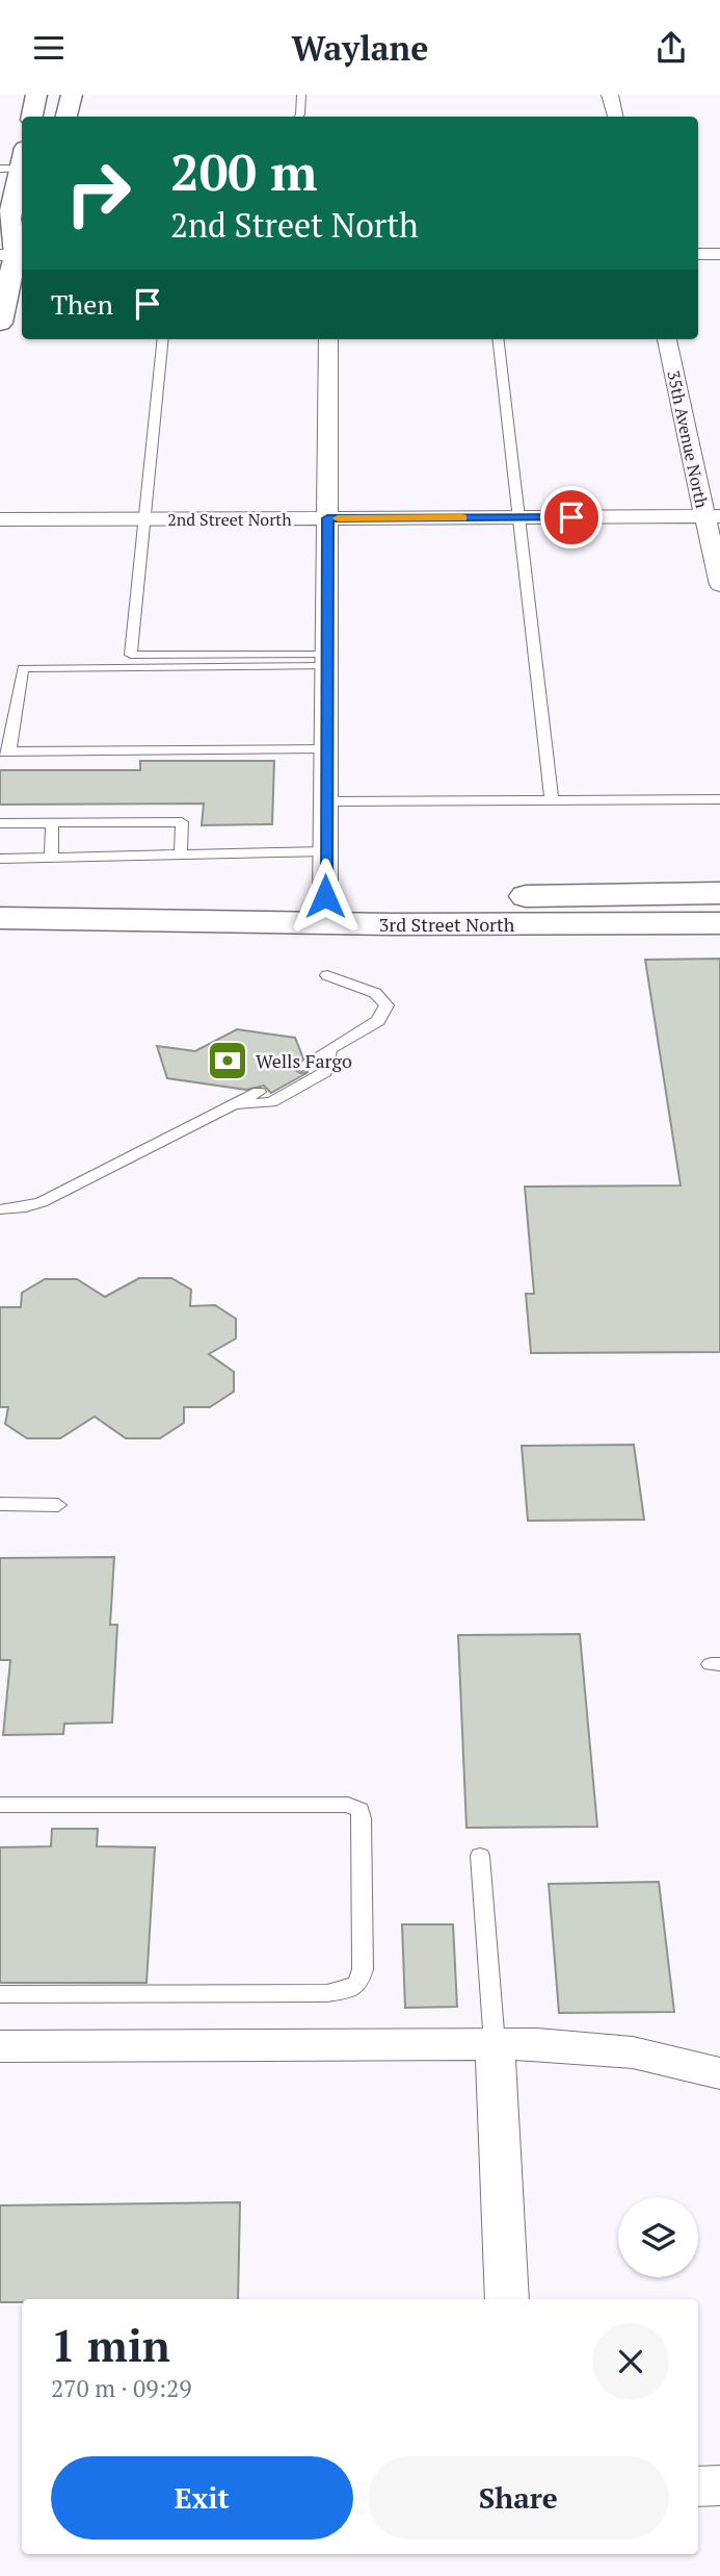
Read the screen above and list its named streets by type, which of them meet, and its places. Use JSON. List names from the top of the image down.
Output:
{
  "streets": {
    "main road": ["3rd Street North"],
    "street": ["35th Avenue North", "2nd Street North"]
  },
  "crossings": [
    ["35th Avenue North", "2nd Street North"]
  ],
  "places": {
    "bank": ["Wells Fargo"]
  },
  "page": {
    "header": "Waylane",
    "turn": ["200 m", "2nd Street North"],
    "then": "Then",
    "heading": ["1 min", "270 m · 09:29"],
    "buttons": ["Exit", "Share"]
  }
}
